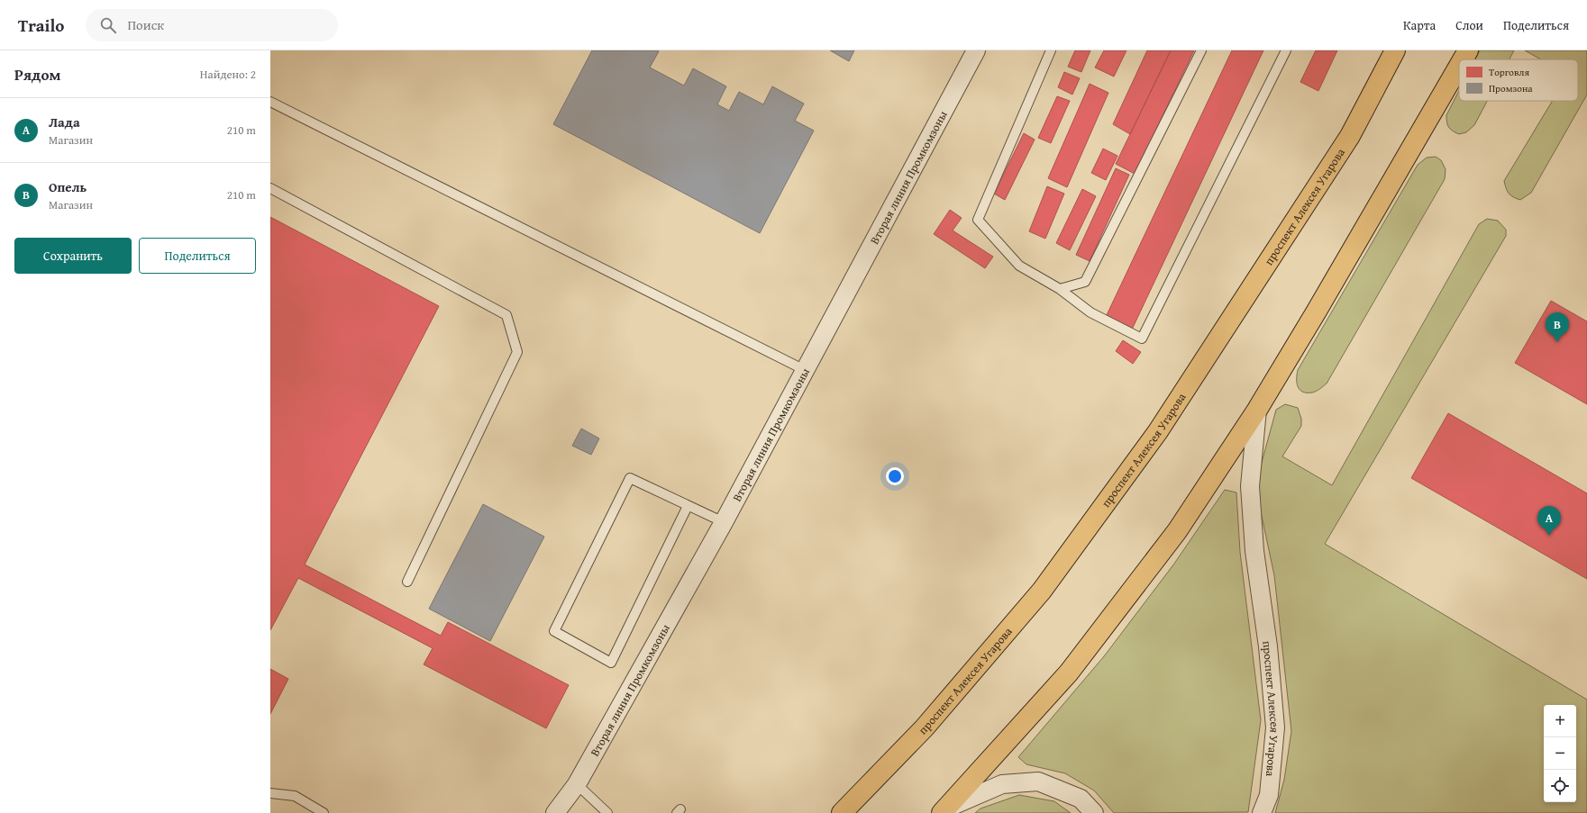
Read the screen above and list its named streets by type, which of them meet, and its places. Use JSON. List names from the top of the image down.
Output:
{
  "streets": {
    "main road": ["проспект Алексея Угарова"],
    "street": ["Вторая линия Промкомзоны"]
  },
  "legend": ["Торговля", "Промзона"],
  "page": {
    "header": "Trailo",
    "search": "Поиск",
    "nav": ["Карта", "Слои", "Поделиться"],
    "heading": ["Рядом", "Найдено: 2"],
    "list": [
      {
        "mark": "A",
        "name": "Лада",
        "note": "Магазин",
        "value": "210 m"
      },
      {
        "mark": "B",
        "name": "Опель",
        "note": "Магазин",
        "value": "210 m"
      }
    ],
    "buttons": ["Сохранить", "Поделиться"],
    "pins": ["B", "A"],
    "map_buttons": ["+", "−"]
  }
}
